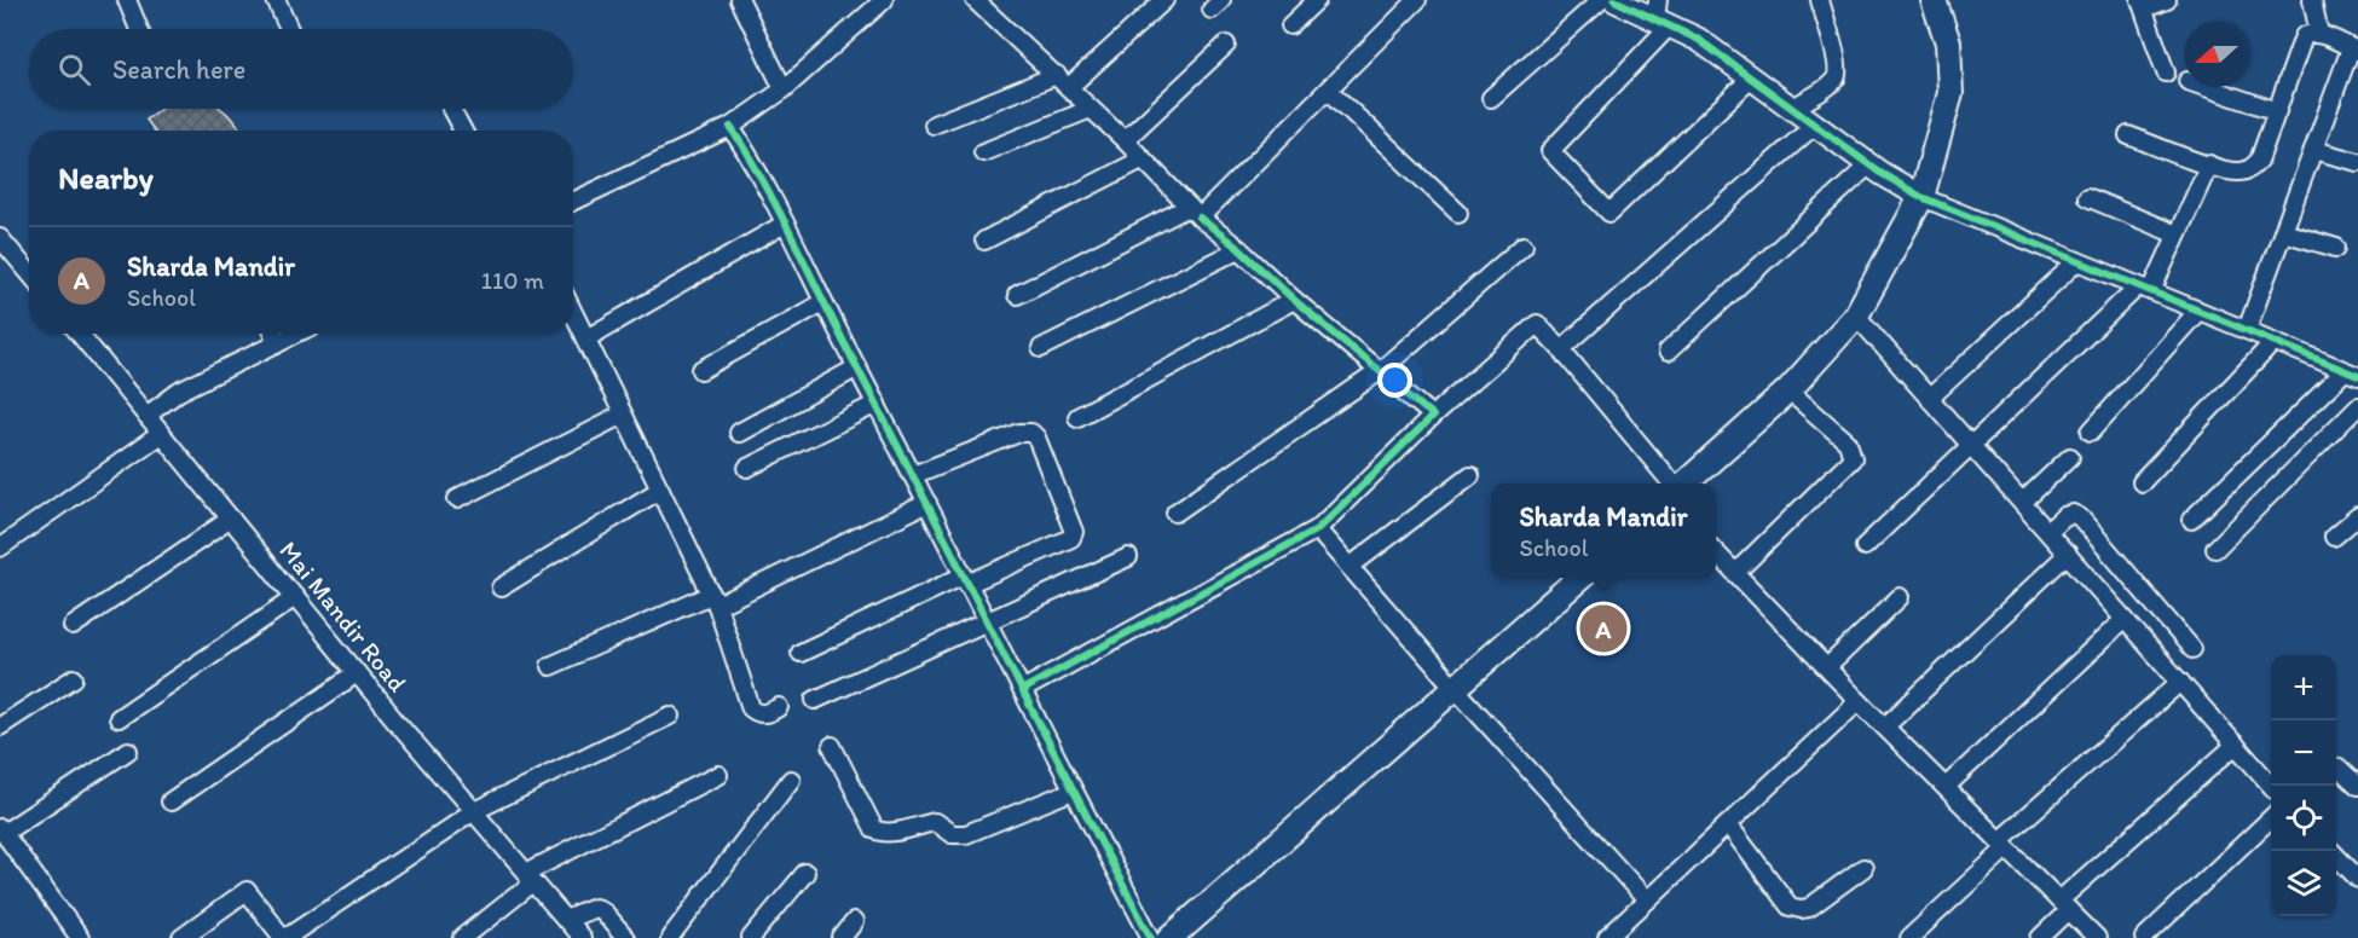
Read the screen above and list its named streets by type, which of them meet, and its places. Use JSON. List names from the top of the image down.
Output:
{
  "streets": {
    "street": ["Mai Mandir Road"]
  },
  "north": "left",
  "page": {
    "search": "Search here",
    "heading": "Nearby",
    "list": [
      {
        "mark": "A",
        "name": "Sharda Mandir",
        "note": "School",
        "value": "110 m"
      }
    ],
    "popup": ["Sharda Mandir", "School"],
    "pins": "A",
    "map_buttons": ["+", "−"]
  }
}
